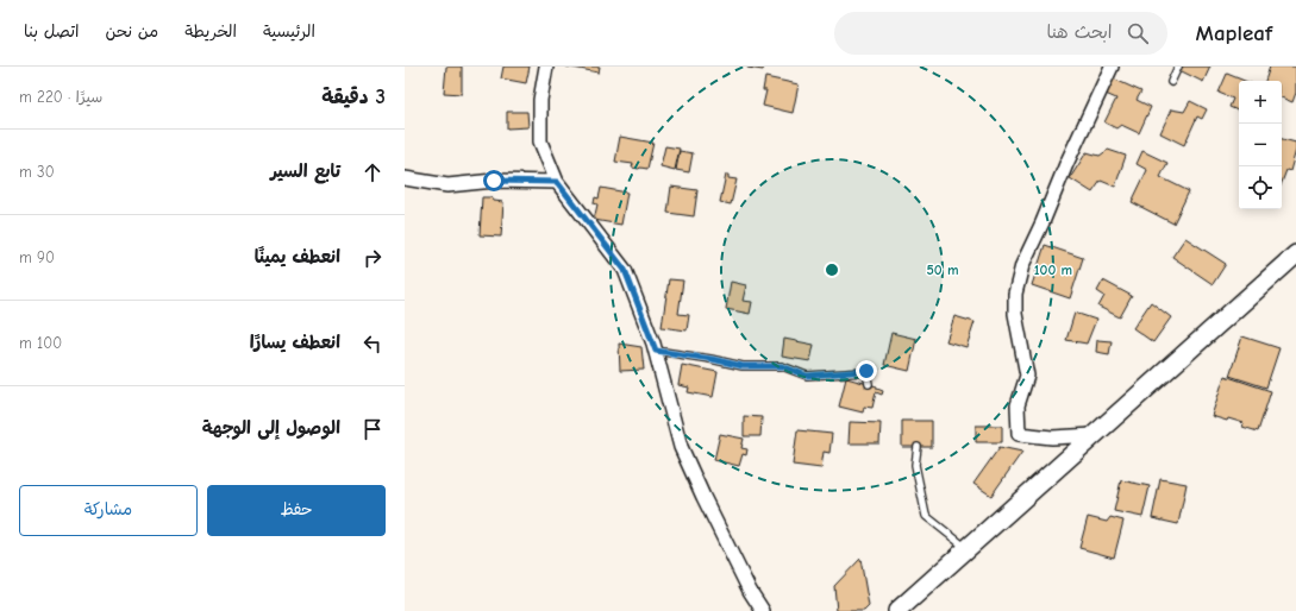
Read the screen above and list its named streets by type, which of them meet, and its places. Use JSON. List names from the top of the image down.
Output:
{
  "page": {
    "header": "Mapleaf",
    "search": "ابحث هنا",
    "nav": [
      "الرئيسية",
      "الخريطة",
      "من نحن",
      "اتصل بنا"
    ],
    "heading": ["3 دقيقة", "سيرًا · 220 m"],
    "map_buttons": ["+", "−"],
    "list": [
      ["تابع السير", "30 m"],
      ["انعطف يمينًا", "90 m"],
      ["انعطف يسارًا", "100 m"],
      "الوصول إلى الوجهة"
    ],
    "buttons": ["حفظ", "مشاركة"]
  },
  "rings": ["50 m", "100 m"]
}
